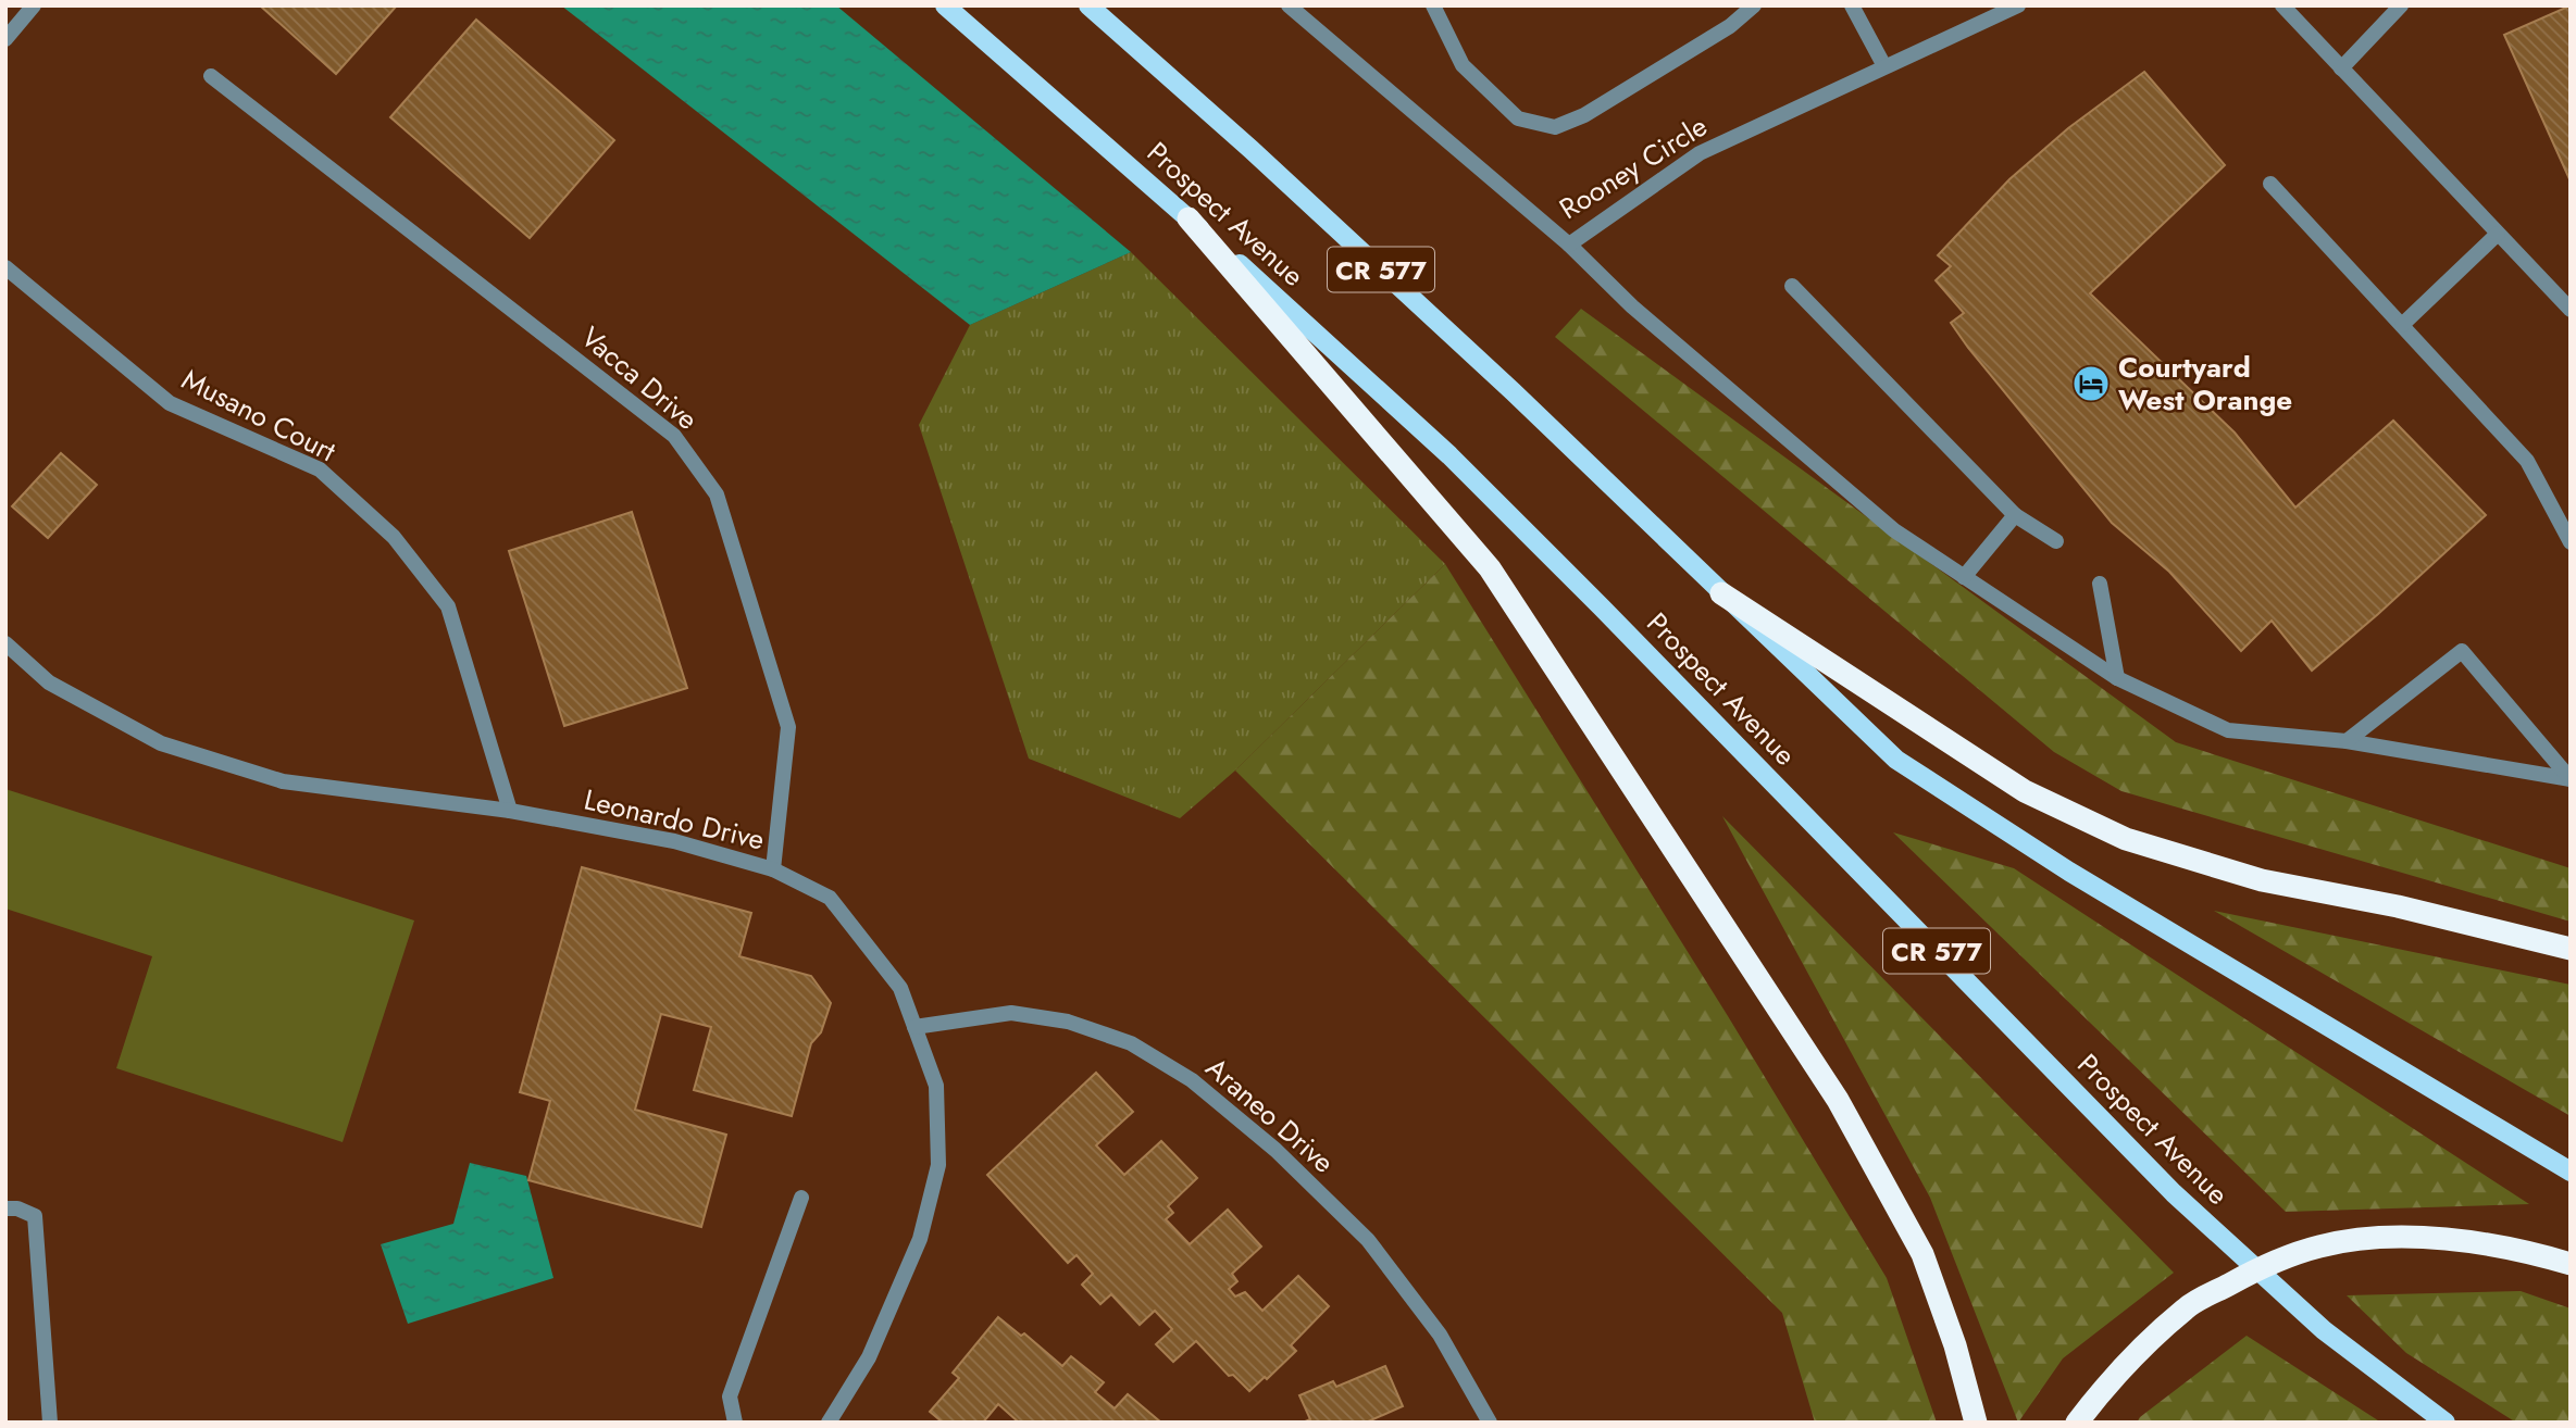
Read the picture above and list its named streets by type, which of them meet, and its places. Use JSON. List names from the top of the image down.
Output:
{
  "streets": {
    "main road": ["Prospect Avenue", "CR 577"],
    "street": [
      "Rooney Circle",
      "Vacca Drive",
      "Musano Court",
      "Leonardo Drive",
      "Araneo Drive"
    ]
  },
  "crossings": [
    ["Vacca Drive", "Leonardo Drive"],
    ["Musano Court", "Leonardo Drive"],
    ["Leonardo Drive", "Araneo Drive"]
  ],
  "places": {
    "hotel": ["Courtyard West Orange"]
  }
}
